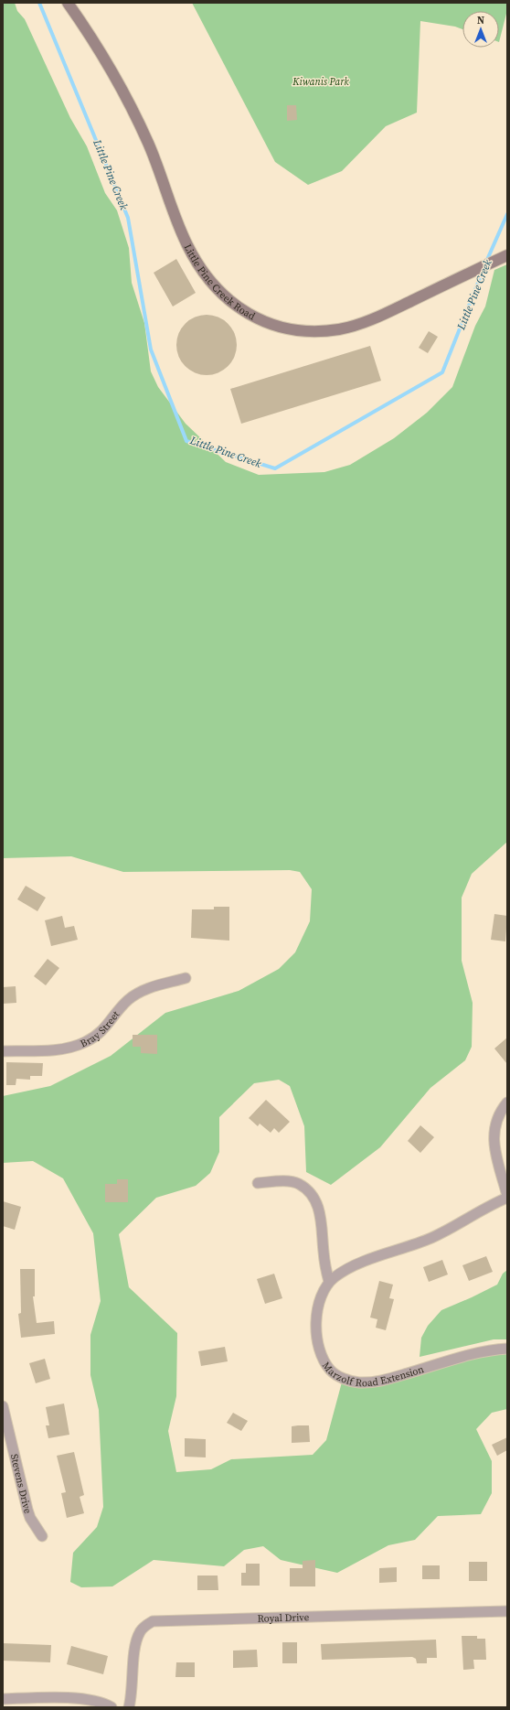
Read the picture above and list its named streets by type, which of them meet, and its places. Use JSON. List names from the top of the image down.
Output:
{
  "streets": {
    "street": [
      "Little Pine Creek Road",
      "Bray Street",
      "Marzolf Road Extension",
      "Stevens Drive",
      "Royal Drive"
    ]
  },
  "water": ["Little Pine Creek"],
  "parks": ["Kiwanis Park"],
  "north": "top"
}
